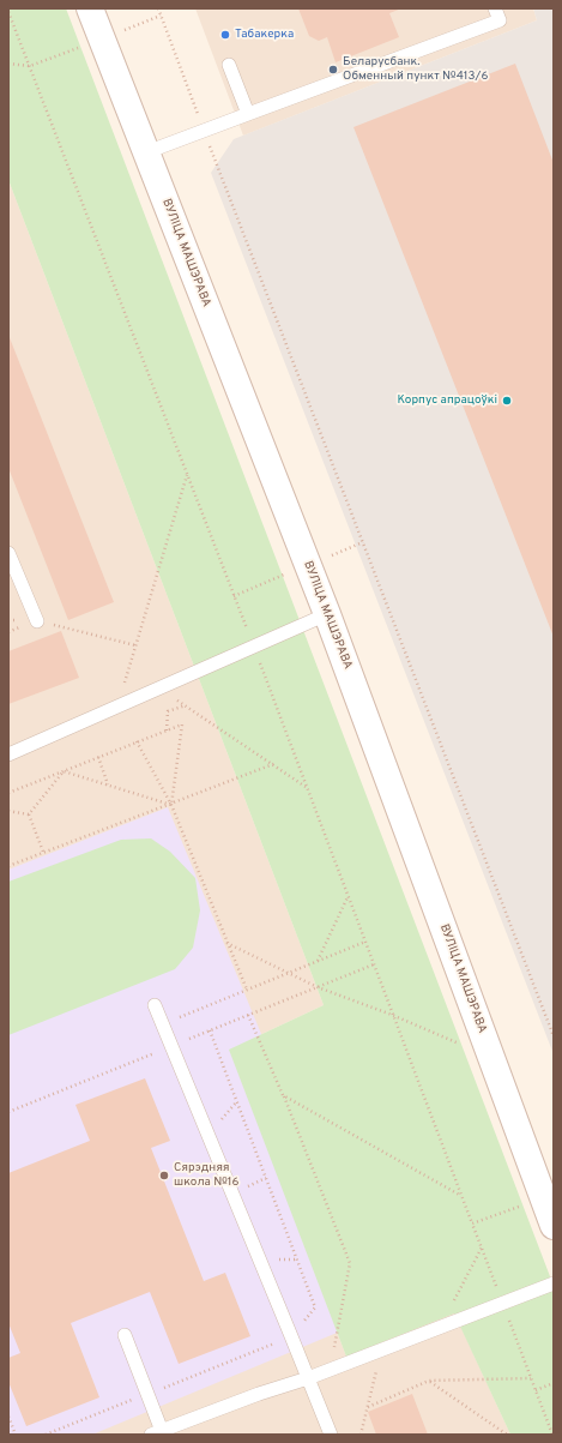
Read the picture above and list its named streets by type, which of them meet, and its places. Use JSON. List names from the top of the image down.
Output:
{
  "streets": {
    "street": ["ВУЛІЦА МАШЭРАВА"]
  },
  "places": [
    "Табакерка",
    "Беларусбанк. Обменный пункт №413/6",
    "Корпус апрацоўкі",
    "Сярэдняя школа №16"
  ]
}
